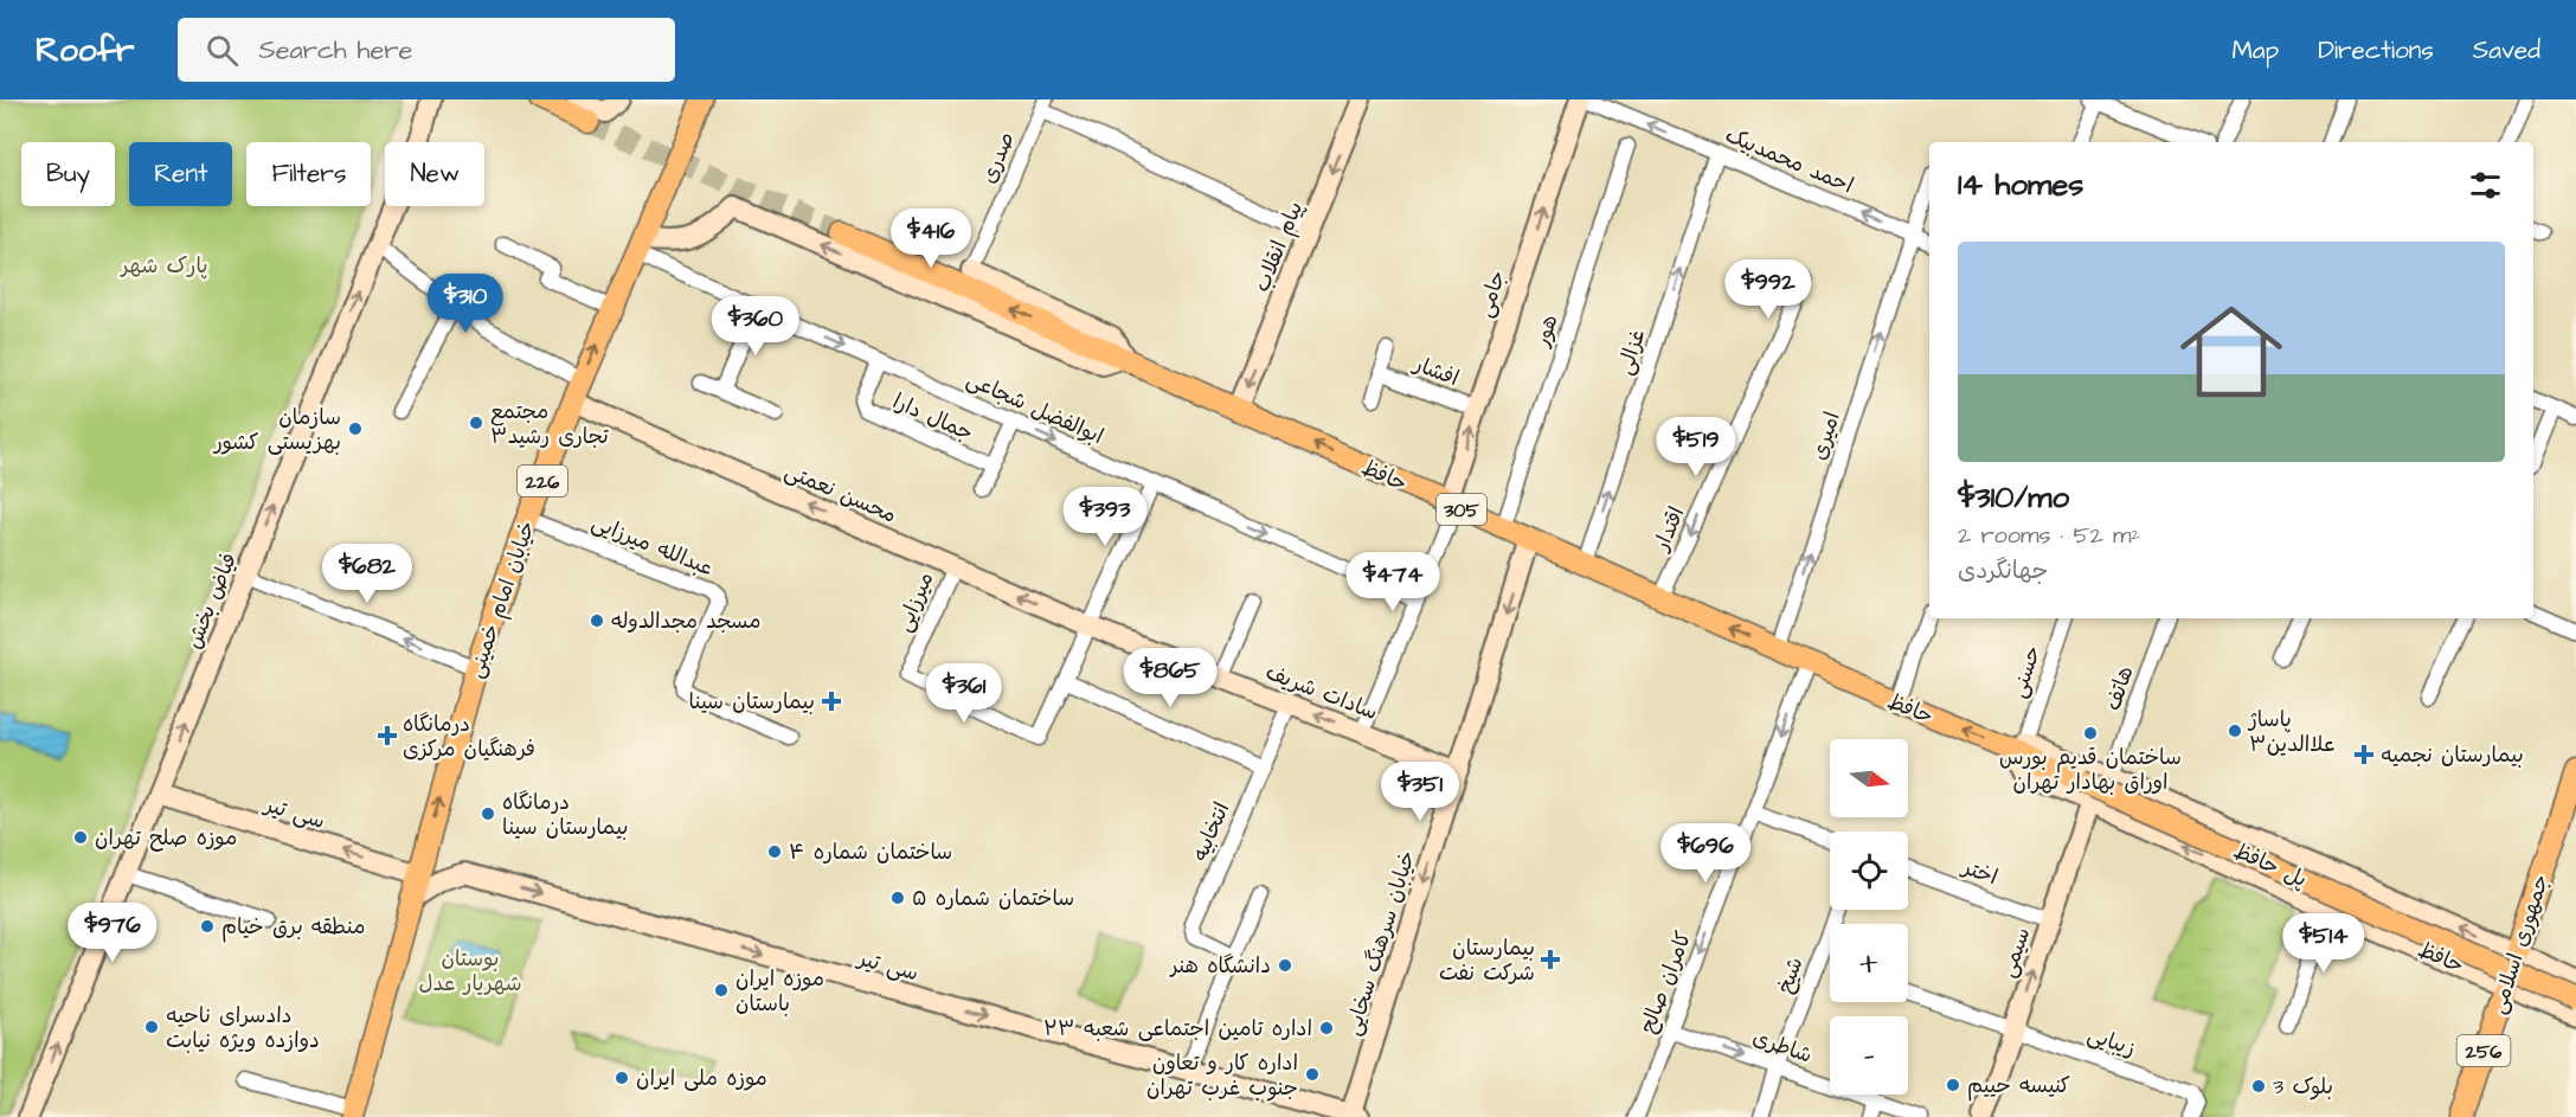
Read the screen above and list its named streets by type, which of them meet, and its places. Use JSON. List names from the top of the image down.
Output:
{
  "streets": {
    "main road": [
      "حافظ",
      "226",
      "305",
      "خیابان امام خمینی",
      "پل حافظ",
      "جمهوری اسلامی",
      "256"
    ],
    "street": [
      "صدری",
      "احمد محمدبیک",
      "پیام انقلاب",
      "جامی",
      "هور",
      "غزالی",
      "افشار",
      "ابوالفضل شجاعی",
      "جمال دارا",
      "امیری",
      "محسن نعمتی",
      "اقتدار",
      "عبدالله میرزایی",
      "فیاض بخش",
      "میرزایی",
      "حسنی",
      "هاتف",
      "سادات شریف",
      "سی تیر",
      "انتخابیه",
      "اختر",
      "خیابان سرهنگ سخایی",
      "سیمی",
      "شیخ",
      "کامران صالح",
      "زیبایی",
      "شاطری"
    ]
  },
  "crossings": [
    ["احمد محمدبیک", "غزالی"],
    ["احمد محمدبیک", "امیری"],
    ["پیام انقلاب", "حافظ"],
    ["جامی", "افشار"],
    ["جامی", "حافظ"],
    ["هور", "حافظ"],
    ["غزالی", "حافظ"],
    ["ابوالفضل شجاعی", "جمال دارا"],
    ["ابوالفضل شجاعی", "خیابان امام خمینی"],
    ["امیری", "حافظ"],
    ["حافظ", "اقتدار"],
    ["حافظ", "حسنی"],
    ["حافظ", "هاتف"],
    ["حافظ", "پل حافظ"],
    ["حافظ", "خیابان سرهنگ سخایی"],
    ["حافظ", "جمهوری اسلامی"],
    ["حافظ", "سیمی"],
    ["حافظ", "کامران صالح"],
    ["محسن نعمتی", "خیابان امام خمینی"],
    ["محسن نعمتی", "میرزایی"],
    ["محسن نعمتی", "سادات شریف"],
    ["عبدالله میرزایی", "خیابان امام خمینی"],
    ["خیابان امام خمینی", "سی تیر"],
    ["فیاض بخش", "سی تیر"],
    ["سادات شریف", "انتخابیه"],
    ["سادات شریف", "خیابان سرهنگ سخایی"],
    ["سی تیر", "خیابان سرهنگ سخایی"],
    ["پل حافظ", "سیمی"],
    ["اختر", "سیمی"],
    ["سیمی", "زیبایی"],
    ["شیخ", "شاطری"],
    ["کامران صالح", "شاطری"]
  ],
  "one_way": [
    "احمد محمدبیک",
    "پیام انقلاب",
    "جامی",
    "غزالی",
    "امیری",
    "حافظ",
    "محسن نعمتی",
    "اقتدار",
    "فیاض بخش",
    "کامران صالح",
    "شاطری"
  ],
  "parks": ["پارک شهر", "بوستان شهریار عدل"],
  "places": {
    "other": [
      "مجتمع تجاری رشید۳",
      "سازمان بهزیستی کشور",
      "مسجد مجدالدوله",
      "پاساژ علاالدین۳",
      "ساختمان قدیم بورس اوراق بهادار تهران",
      "درمانگاه بیمارستان سینا",
      "موزه صلح تهران",
      "ساختمان شماره ۴",
      "ساختمان شماره ۵",
      "منطقه برق خیام",
      "دانشگاه هنر",
      "موزه ایران باستان",
      "دادسرای ناحیه دوازده ویژه نیابت",
      "اداره تامین اجتماعی شعبه ۲۳",
      "اداره کار و تعاون جنوب غرب تهران",
      "موزه ملی ایران",
      "کنیسه حییم",
      "بلوک 3"
    ],
    "health": [
      "بیمارستان سینا",
      "درمانگاه فرهنگیان مرکزی",
      "بیمارستان نجمیه",
      "بیمارستان شرکت نفت"
    ]
  },
  "north": "right",
  "page": {
    "header": "Roofr",
    "search": "Search here",
    "nav": ["Map", "Directions", "Saved"],
    "chip": [
      "Buy",
      "Rent",
      "Filters",
      "New"
    ],
    "heading": "14 homes",
    "price": [
      "$416",
      "$992",
      "$310",
      "$360",
      "$519",
      "$393",
      "$682",
      "$474",
      "$865",
      "$361",
      "$351",
      "$696",
      "$976",
      "$514"
    ],
    "list": [
      {
        "name": "$310/mo",
        "note": "2 rooms · 52 m² · جهانگردی"
      }
    ],
    "map_buttons": ["+", "−"]
  }
}
